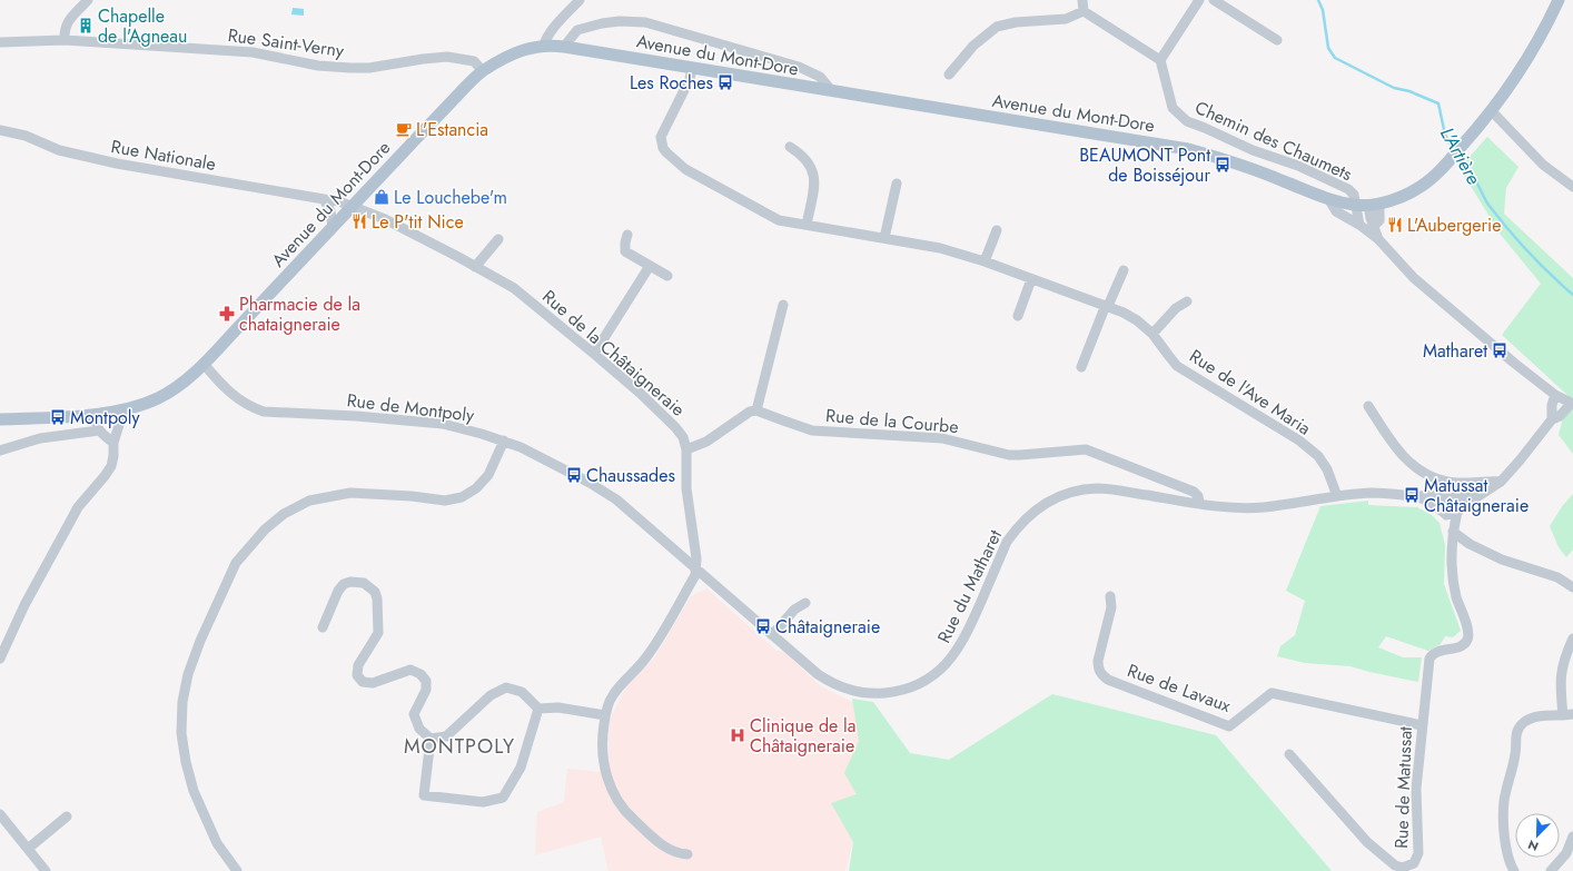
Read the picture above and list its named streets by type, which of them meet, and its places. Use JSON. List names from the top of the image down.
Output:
{
  "streets": {
    "main road": ["Avenue du Mont-Dore"],
    "street": [
      "Rue Saint-Verny",
      "Chemin des Chaumets",
      "Rue Nationale",
      "Rue de la Châtaigneraie",
      "Rue de l'Ave Maria",
      "Rue de Montpoly",
      "Rue de la Courbe",
      "Rue du Matharet",
      "Rue de Lavaux",
      "Rue de Matussat"
    ]
  },
  "crossings": [
    ["Rue Saint-Verny", "Avenue du Mont-Dore"],
    ["Avenue du Mont-Dore", "Chemin des Chaumets"],
    ["Avenue du Mont-Dore", "Rue Nationale"],
    ["Avenue du Mont-Dore", "Rue de la Châtaigneraie"],
    ["Avenue du Mont-Dore", "Rue de l'Ave Maria"],
    ["Avenue du Mont-Dore", "Rue de Montpoly"],
    ["Rue Nationale", "Rue de la Châtaigneraie"],
    ["Rue de la Châtaigneraie", "Rue de Montpoly"],
    ["Rue de la Châtaigneraie", "Rue du Matharet"],
    ["Rue de l'Ave Maria", "Rue du Matharet"],
    ["Rue de Montpoly", "Rue du Matharet"],
    ["Rue de la Courbe", "Rue du Matharet"],
    ["Rue de Lavaux", "Rue de Matussat"]
  ],
  "districts": ["MONTPOLY"],
  "water": ["L'Artière"],
  "places": {
    "building": ["Chapelle de l'Agneau"],
    "bus stop": [
      "Les Roches",
      "BEAUMONT Pont de Boisséjour",
      "Matharet",
      "Montpoly",
      "Chaussades",
      "Matussat Châtaigneraie",
      "Châtaigneraie"
    ],
    "cafe": ["L'Estancia"],
    "shop": ["Le Louchebe'm"],
    "restaurant": ["Le P'tit Nice", "L'Aubergerie"],
    "pharmacy": ["Pharmacie de la chataigneraie"],
    "hospital": ["Clinique de la Châtaigneraie"]
  },
  "north": "bottom left"
}
